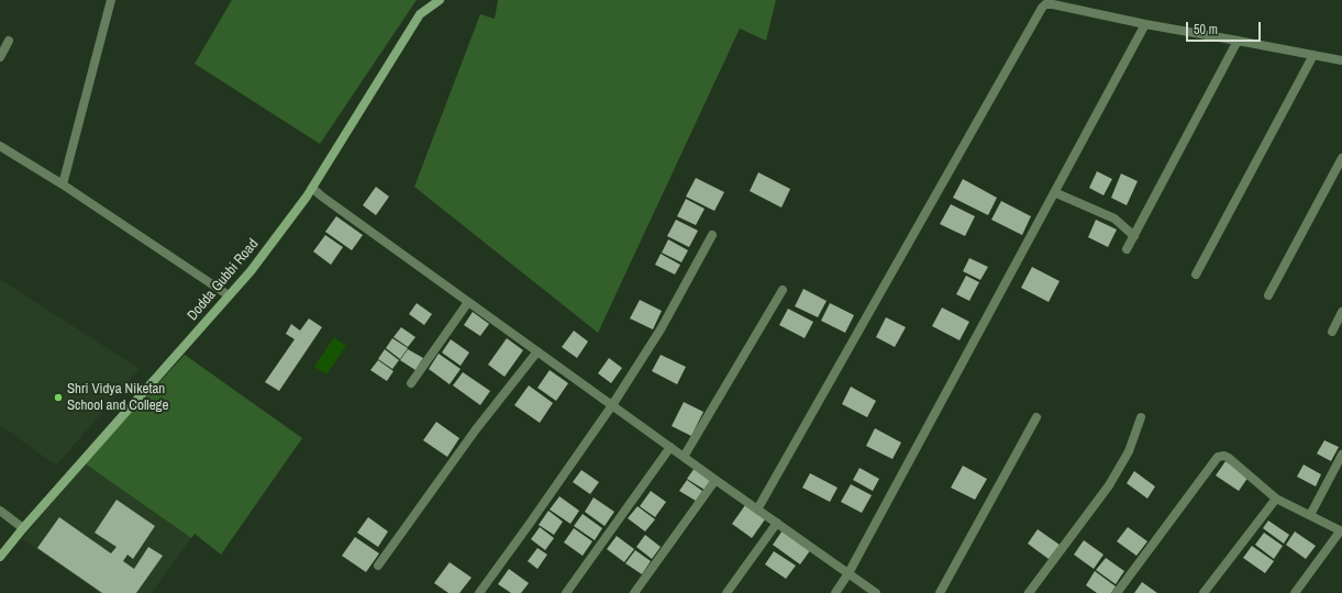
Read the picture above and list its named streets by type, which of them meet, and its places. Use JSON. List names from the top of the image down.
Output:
{
  "streets": {
    "main road": ["Dodda Gubbi Road"]
  },
  "places": ["Shri Vidya Niketan School and College"],
  "scale_bar": "50 m"
}
